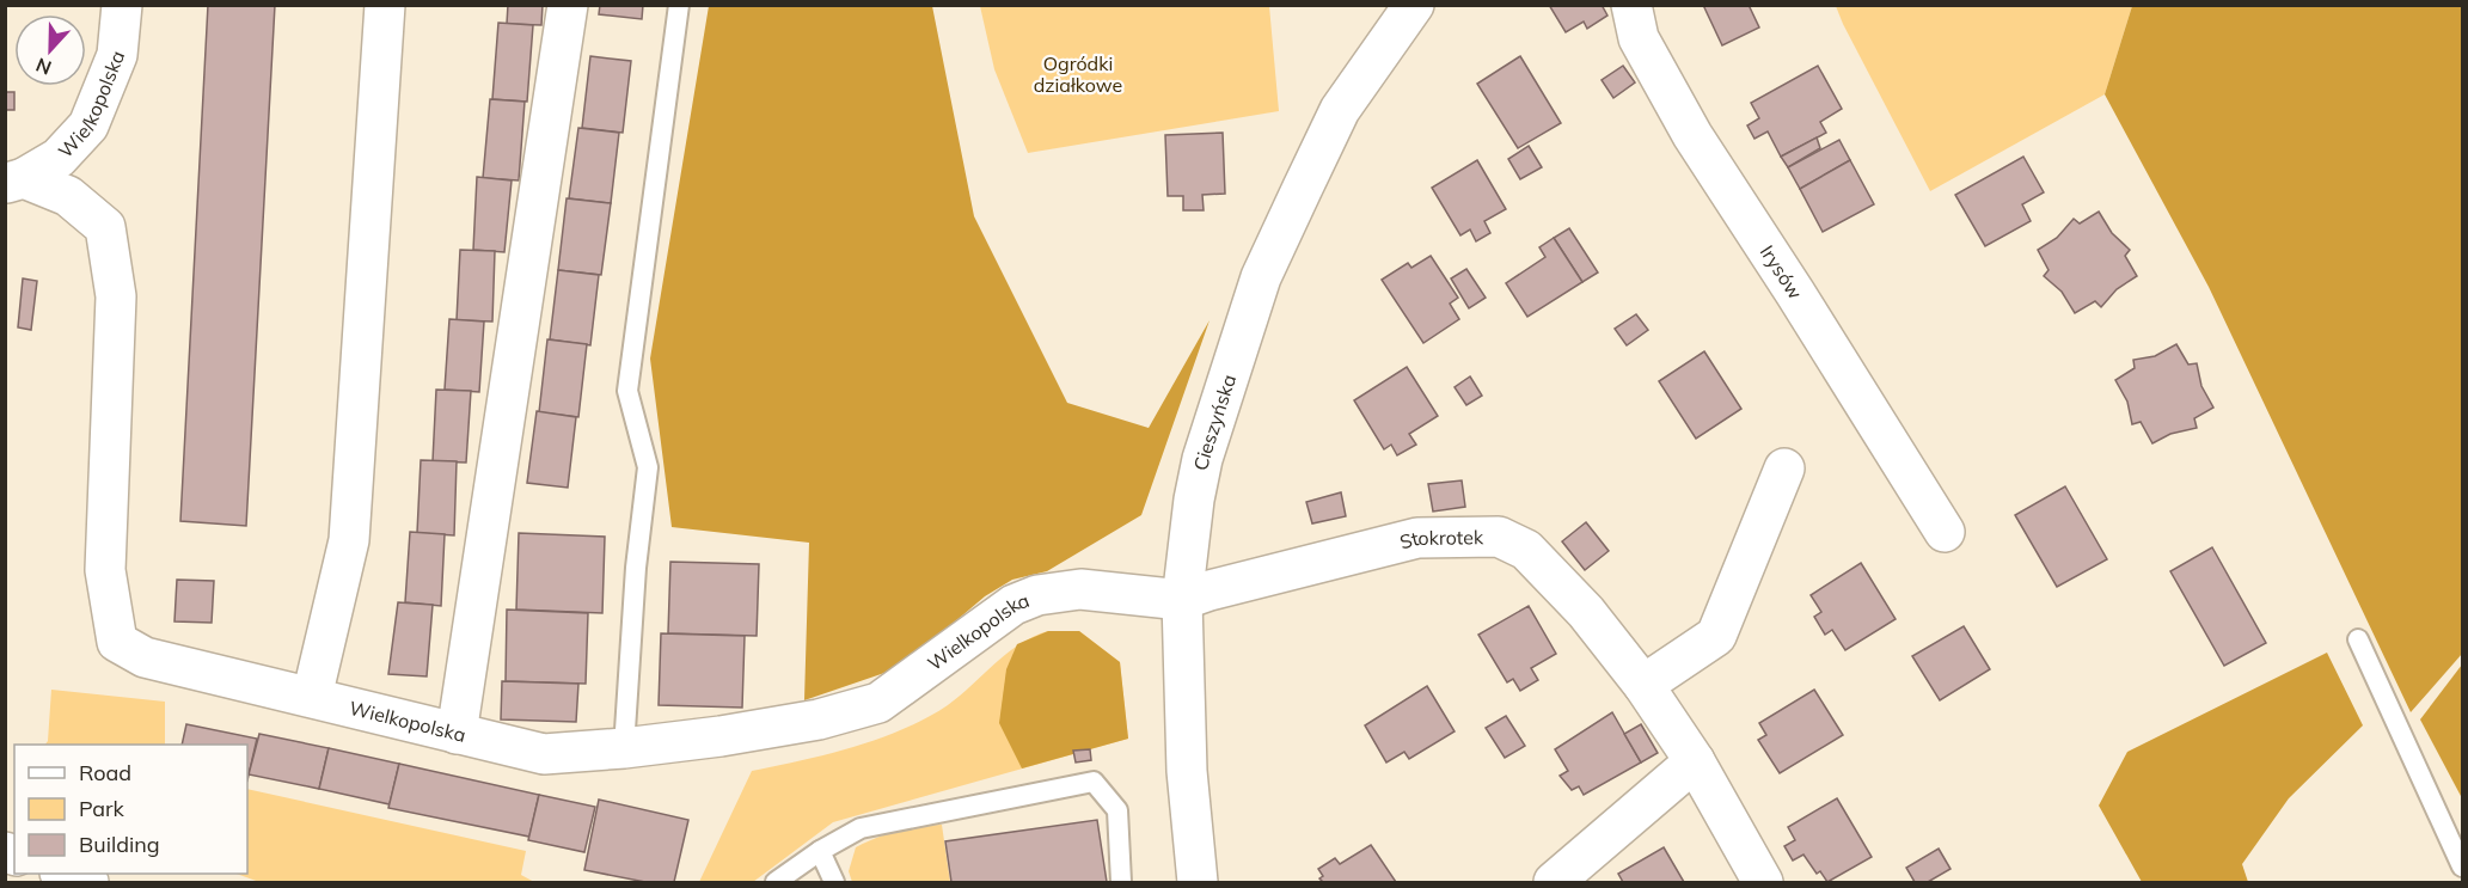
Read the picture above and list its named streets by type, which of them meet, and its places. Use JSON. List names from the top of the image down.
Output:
{
  "streets": {
    "street": [
      "Wielkopolska",
      "Irysów",
      "Cieszyńska",
      "Stokrotek"
    ]
  },
  "crossings": [
    ["Wielkopolska", "Cieszyńska"],
    ["Wielkopolska", "Stokrotek"],
    ["Cieszyńska", "Stokrotek"]
  ],
  "parks": ["Ogródki działkowe"],
  "legend": ["Road", "Park", "Building"],
  "north": "bottom"
}
